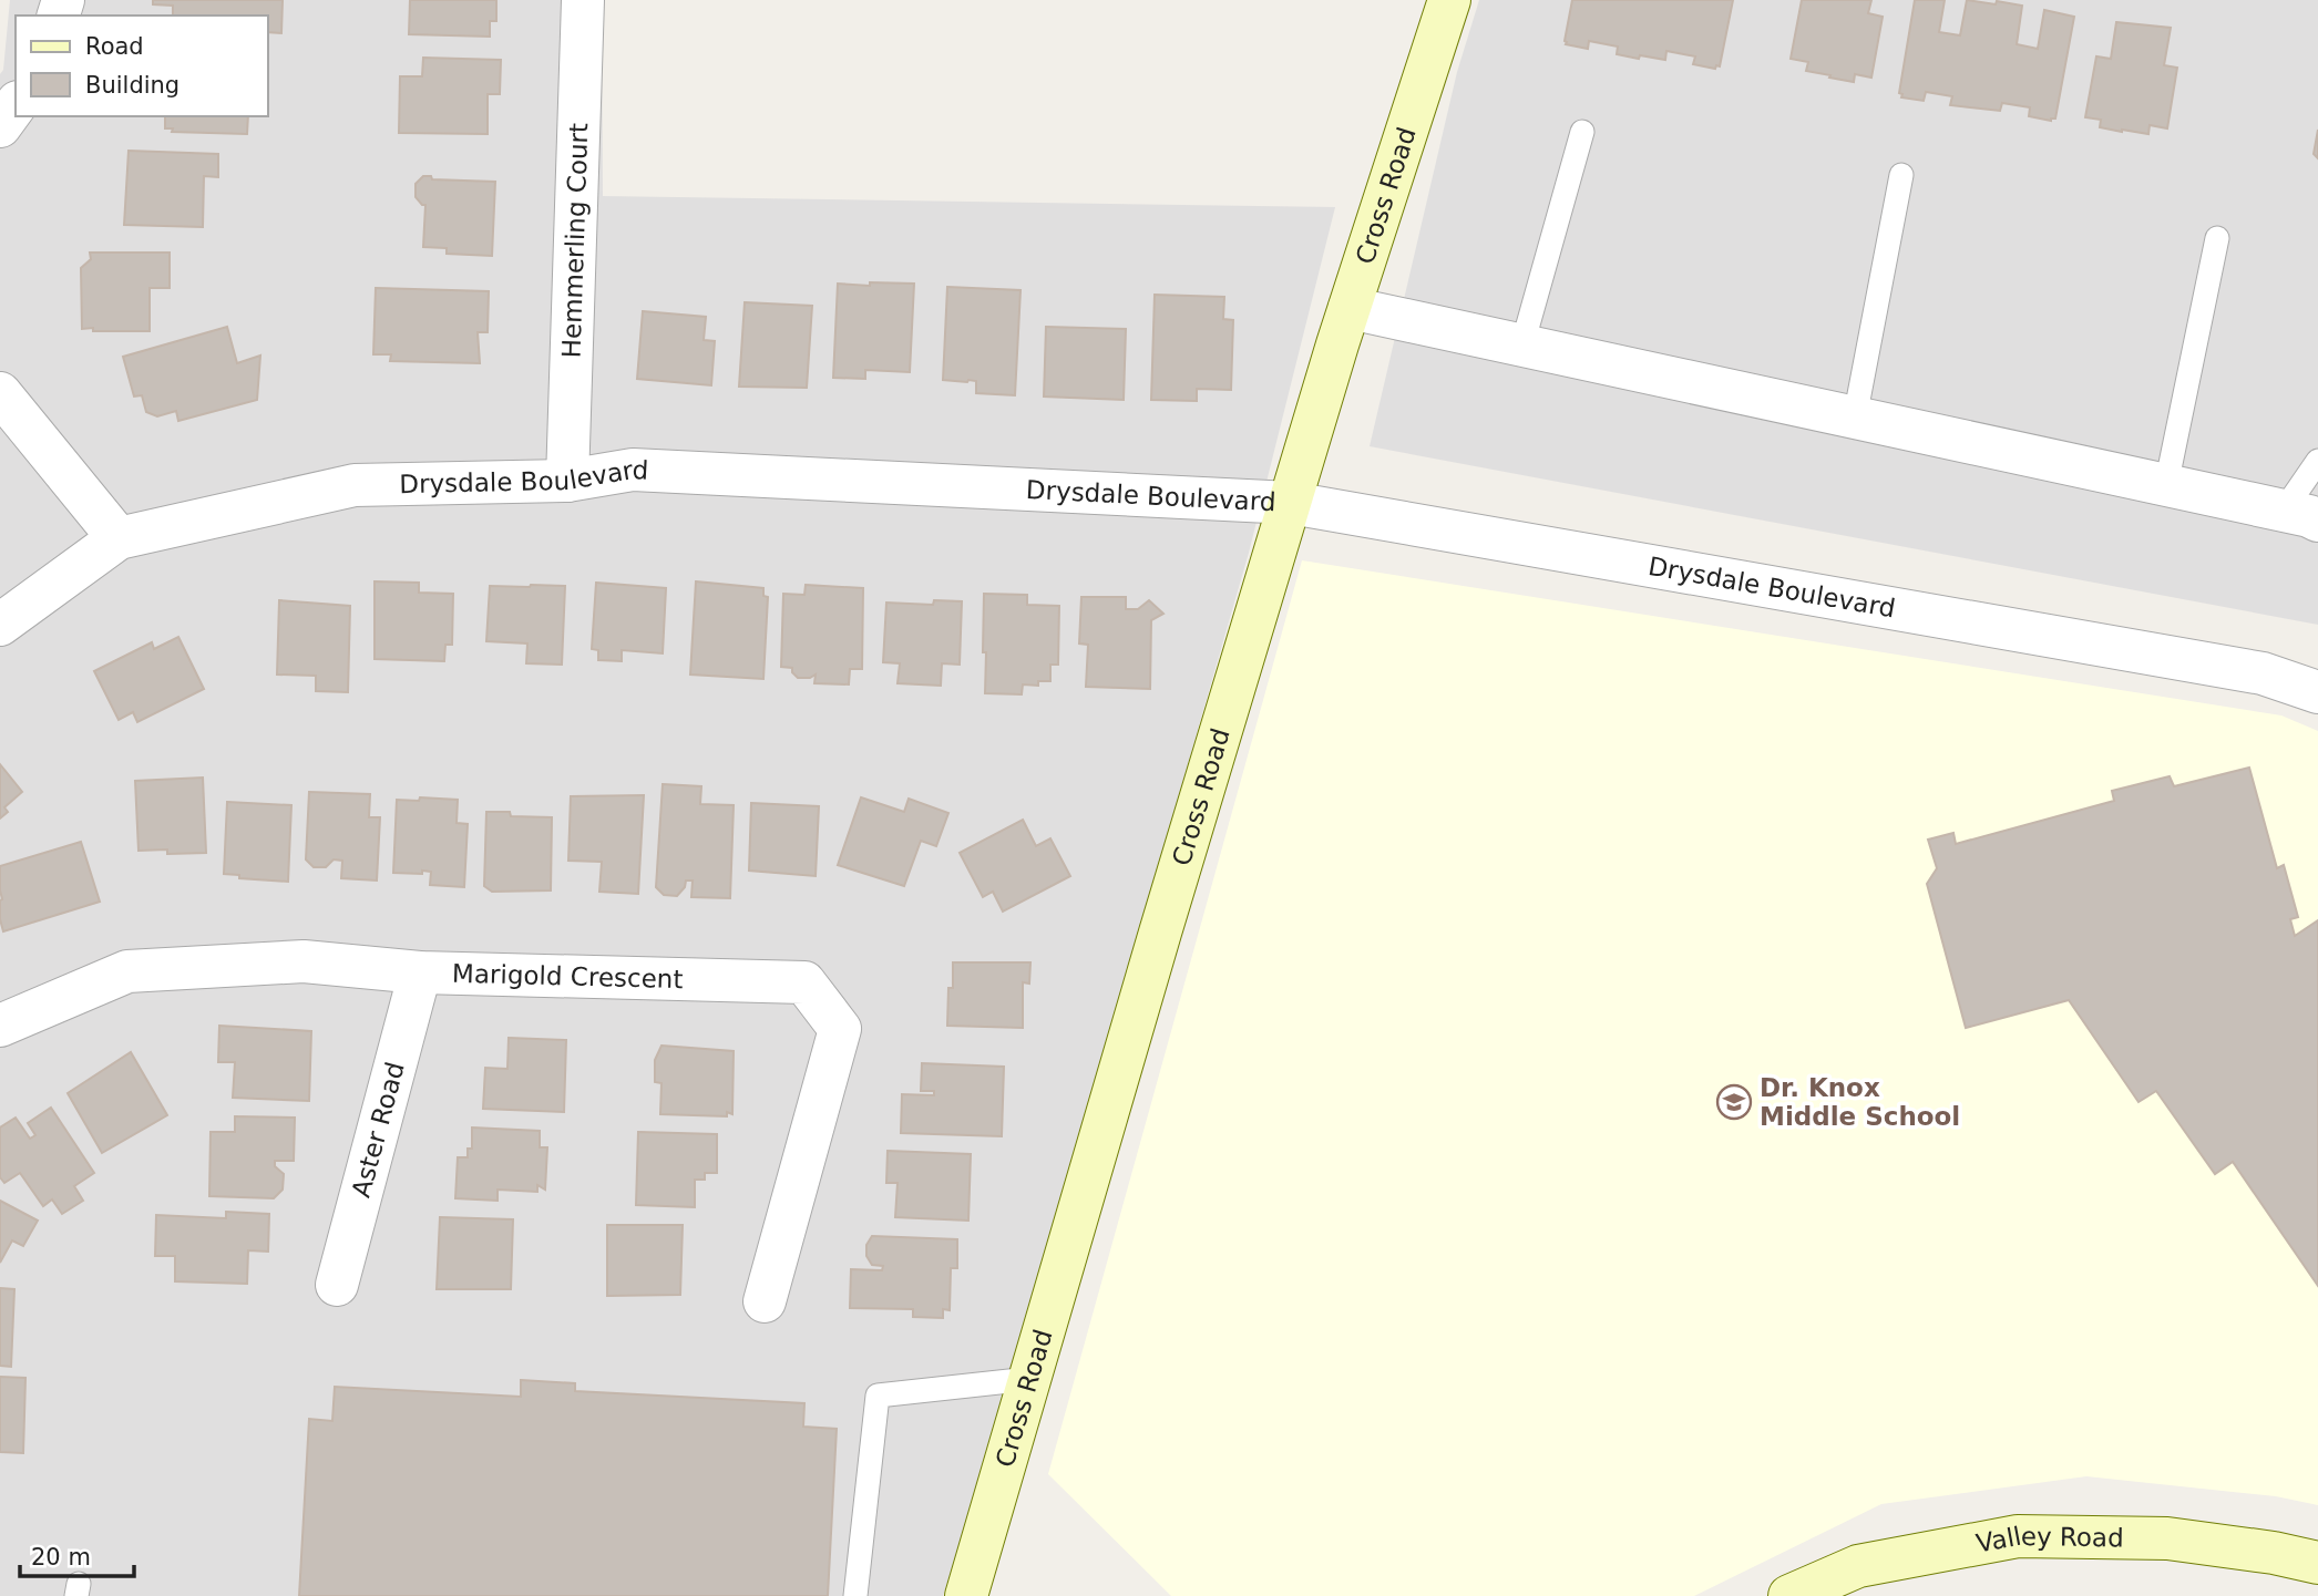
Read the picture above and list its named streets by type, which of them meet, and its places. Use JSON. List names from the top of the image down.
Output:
{
  "streets": {
    "street": [
      "Cross Road",
      "Hemmerling Court",
      "Drysdale Boulevard",
      "Marigold Crescent",
      "Aster Road",
      "Valley Road"
    ]
  },
  "crossings": [
    ["Cross Road", "Drysdale Boulevard"],
    ["Hemmerling Court", "Drysdale Boulevard"],
    ["Marigold Crescent", "Aster Road"]
  ],
  "places": {
    "school or university": ["Dr. Knox Middle School"]
  },
  "legend": ["Road", "Building"],
  "scale_bar": "20 m"
}
